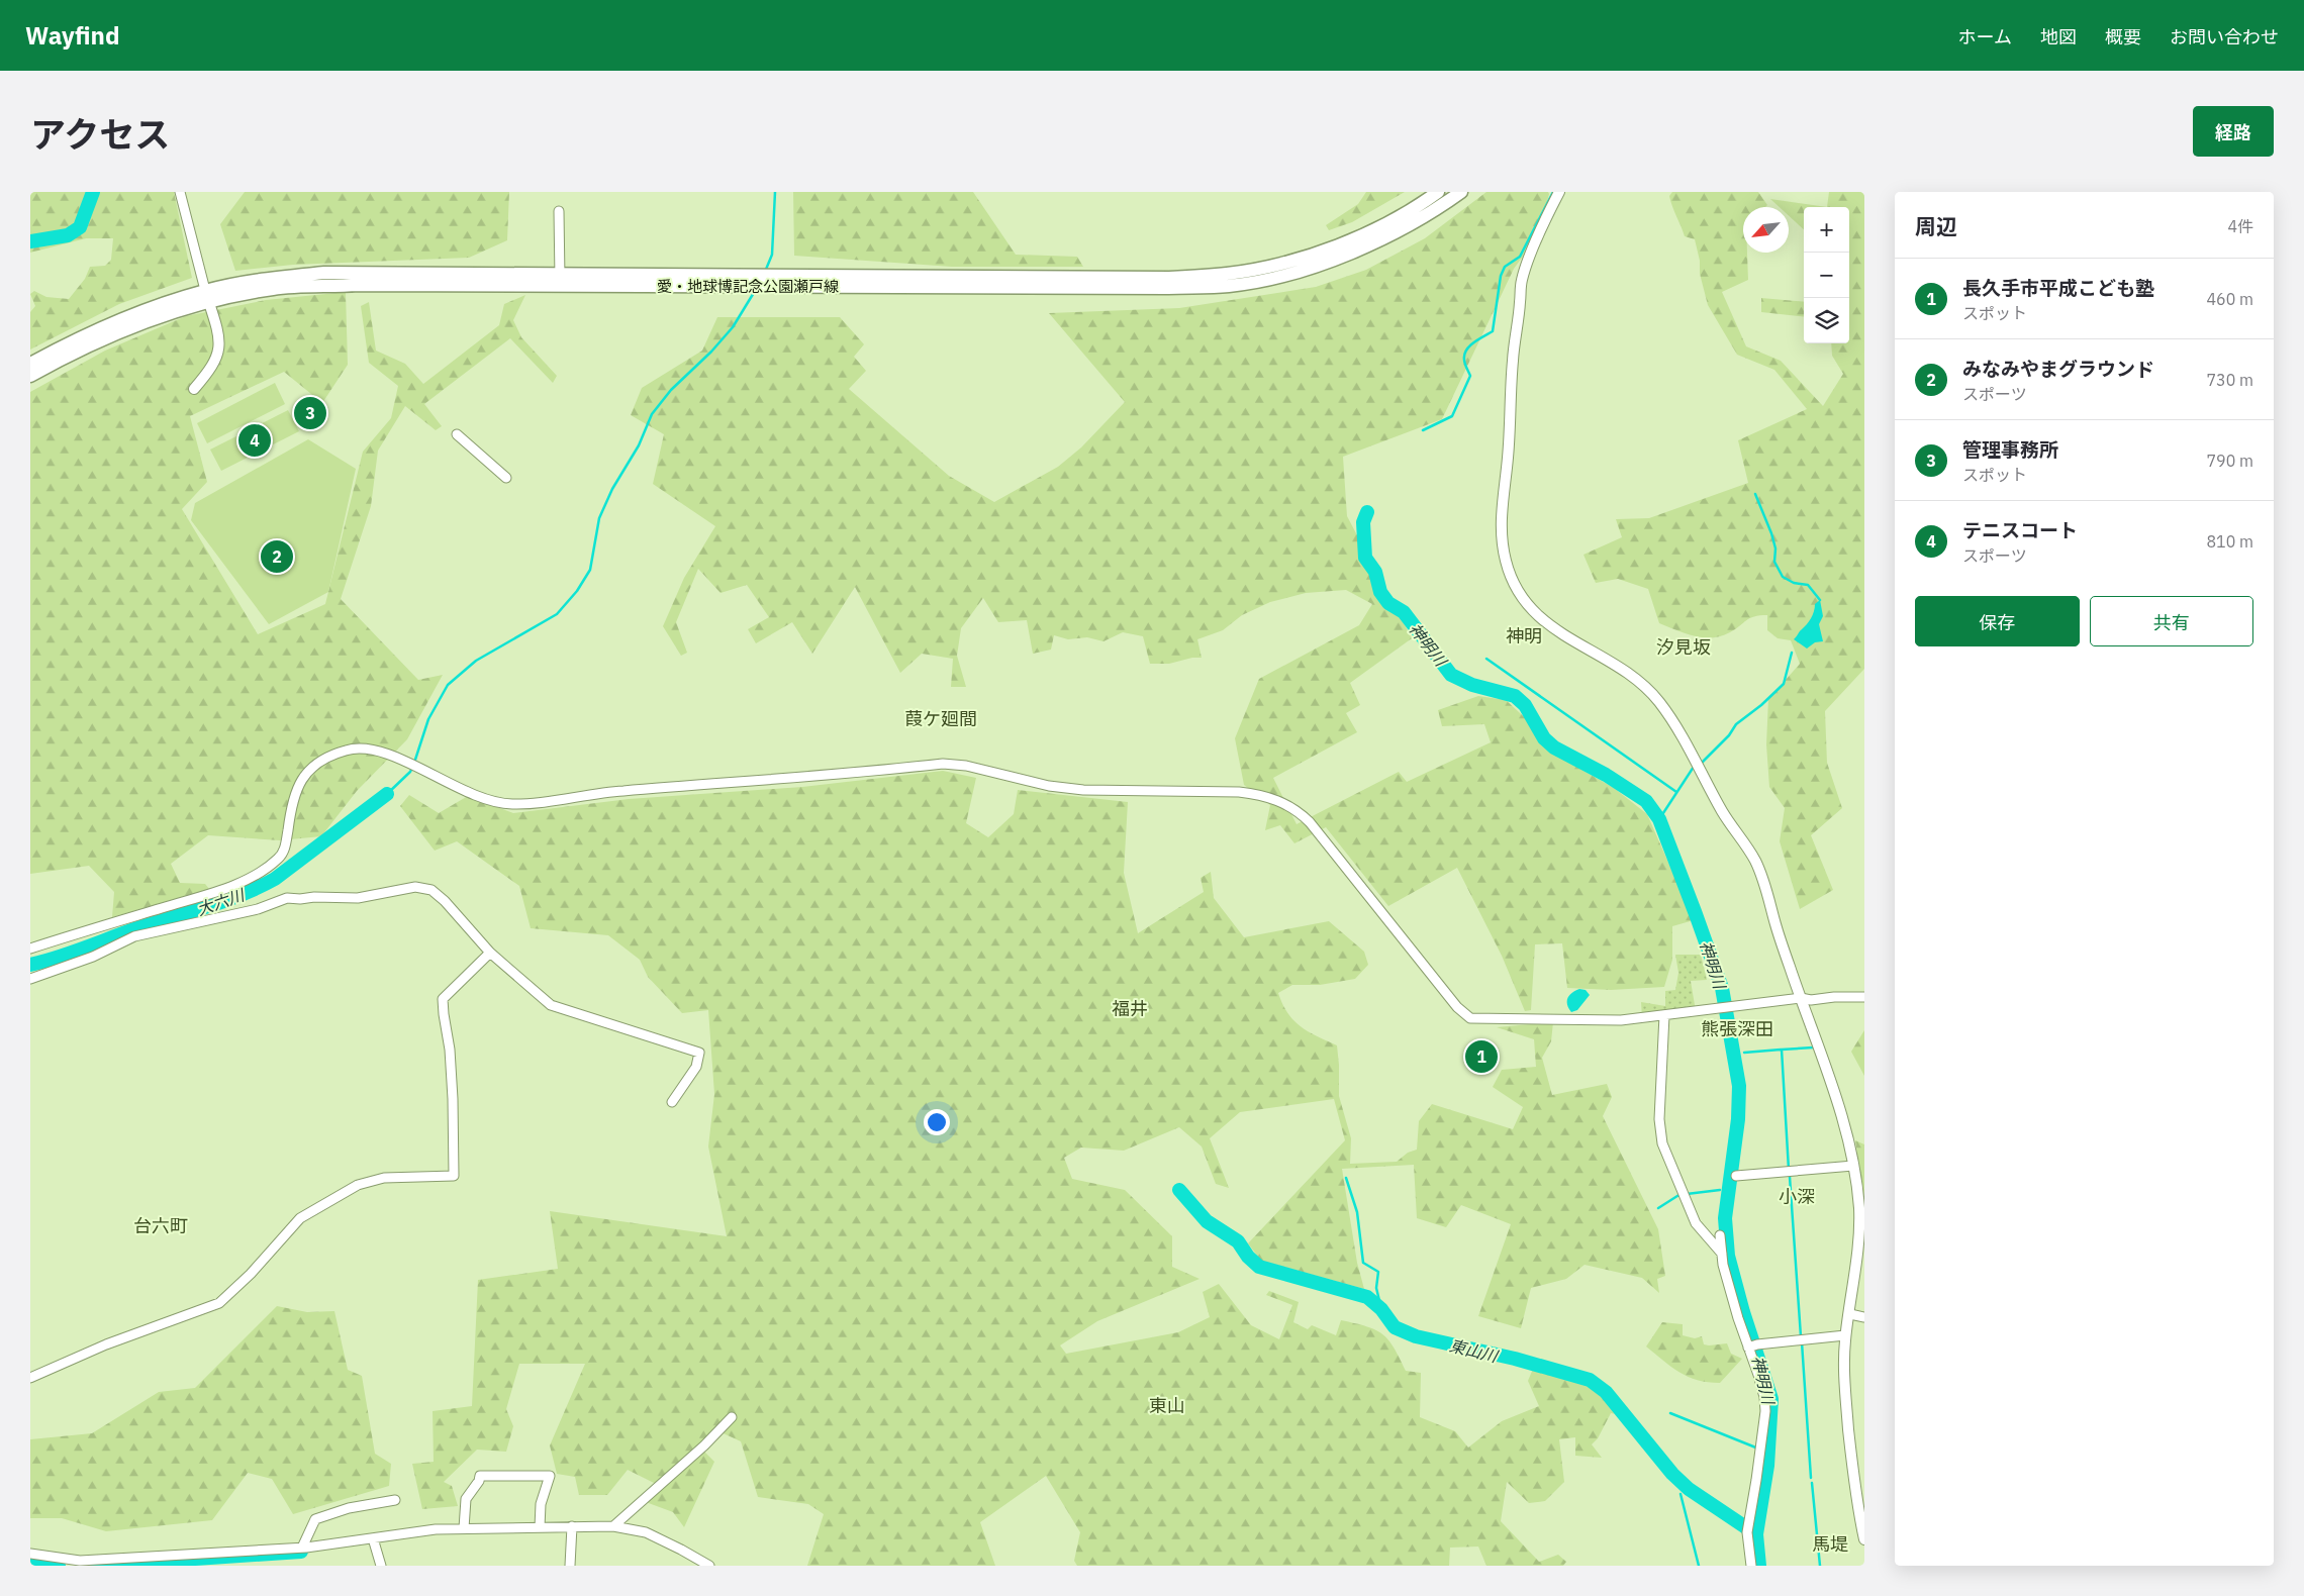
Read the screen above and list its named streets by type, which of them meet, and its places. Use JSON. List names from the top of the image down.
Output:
{
  "streets": {
    "main road": ["愛・地球博記念公園瀬戸線"]
  },
  "districts": [
    "神明",
    "汐見坂",
    "葭ケ廻間",
    "福井",
    "熊張深田",
    "小深",
    "台六町",
    "東山",
    "馬堤"
  ],
  "water": ["神明川", "大六川", "東山川"],
  "north": "bottom left",
  "page": {
    "header": "Wayfind",
    "nav": [
      "ホーム",
      "地図",
      "概要",
      "お問い合わせ"
    ],
    "title": "アクセス",
    "buttons": [
      "経路",
      ["保存", "共有"]
    ],
    "heading": ["周辺", "4件"],
    "map_buttons": ["+", "−"],
    "list": [
      {
        "mark": "1",
        "name": "長久手市平成こども塾",
        "note": "スポット",
        "value": "460 m"
      },
      {
        "mark": "2",
        "name": "みなみやまグラウンド",
        "note": "スポーツ",
        "value": "730 m"
      },
      {
        "mark": "3",
        "name": "管理事務所",
        "note": "スポット",
        "value": "790 m"
      },
      {
        "mark": "4",
        "name": "テニスコート",
        "note": "スポーツ",
        "value": "810 m"
      }
    ],
    "pins": [
      "3",
      "4",
      "2",
      "1"
    ]
  }
}
